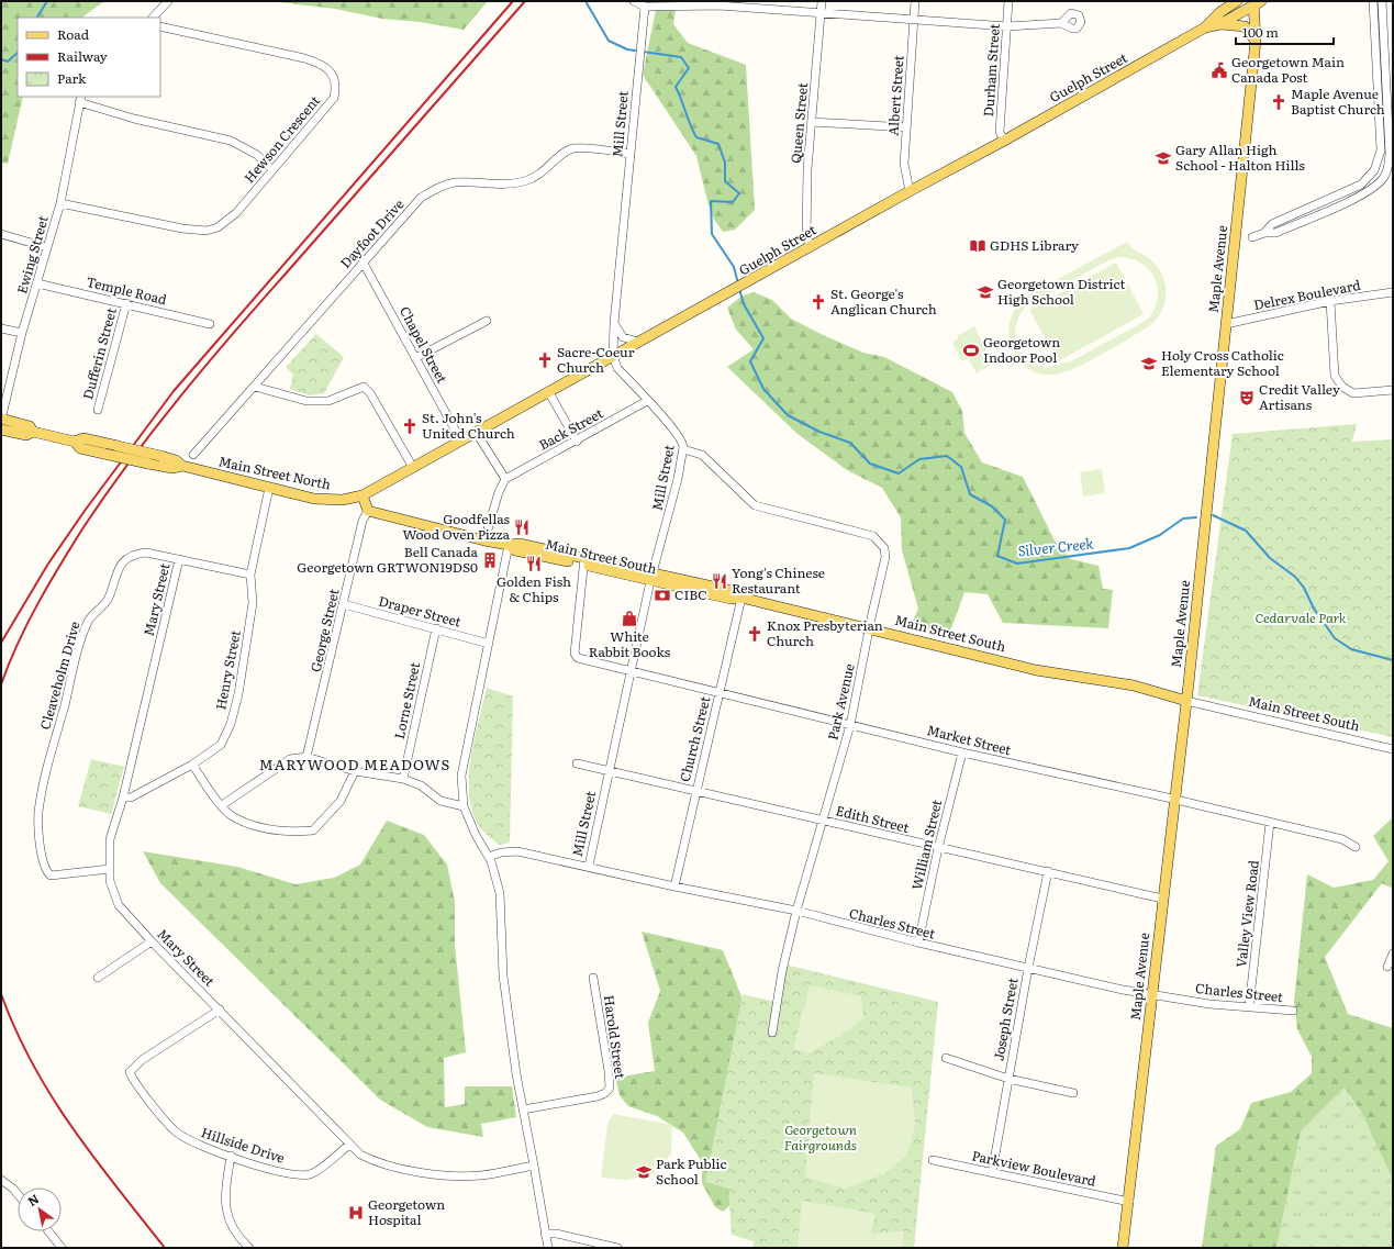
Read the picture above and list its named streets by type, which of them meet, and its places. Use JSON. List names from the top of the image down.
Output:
{
  "streets": {
    "main road": [
      "Guelph Street",
      "Maple Avenue",
      "Main Street North",
      "Main Street South"
    ],
    "street": [
      "Durham Street",
      "Albert Street",
      "Queen Street",
      "Mill Street",
      "Hewson Crescent",
      "Dayfoot Drive",
      "Ewing Street",
      "Temple Road",
      "Delrex Boulevard",
      "Chapel Street",
      "Dufferin Street",
      "Back Street",
      "Mary Street",
      "Draper Street",
      "George Street",
      "Henry Street",
      "Cleaveholm Drive",
      "Lorne Street",
      "Park Avenue",
      "Church Street",
      "Market Street",
      "Edith Street",
      "William Street",
      "Valley View Road",
      "Charles Street",
      "Joseph Street",
      "Harold Street",
      "Hillside Drive",
      "Parkview Boulevard"
    ]
  },
  "crossings": [
    ["Durham Street", "Guelph Street"],
    ["Guelph Street", "Albert Street"],
    ["Guelph Street", "Queen Street"],
    ["Guelph Street", "Mill Street"],
    ["Guelph Street", "Maple Avenue"],
    ["Guelph Street", "Chapel Street"],
    ["Guelph Street", "Main Street North"],
    ["Mill Street", "Dayfoot Drive"],
    ["Mill Street", "Back Street"],
    ["Mill Street", "Main Street South"],
    ["Mill Street", "Park Avenue"],
    ["Mill Street", "Market Street"],
    ["Mill Street", "Edith Street"],
    ["Mill Street", "Charles Street"],
    ["Hewson Crescent", "Ewing Street"],
    ["Dayfoot Drive", "Chapel Street"],
    ["Ewing Street", "Temple Road"],
    ["Ewing Street", "Main Street North"],
    ["Maple Avenue", "Delrex Boulevard"],
    ["Maple Avenue", "Main Street South"],
    ["Maple Avenue", "Market Street"],
    ["Maple Avenue", "Edith Street"],
    ["Maple Avenue", "Charles Street"],
    ["Maple Avenue", "Parkview Boulevard"],
    ["Temple Road", "Dufferin Street"],
    ["Main Street North", "Henry Street"],
    ["Main Street South", "George Street"],
    ["Main Street South", "Park Avenue"],
    ["Main Street South", "Church Street"],
    ["Main Street South", "Market Street"],
    ["Mary Street", "Henry Street"],
    ["Mary Street", "Cleaveholm Drive"],
    ["Mary Street", "Hillside Drive"],
    ["Draper Street", "George Street"],
    ["Draper Street", "Lorne Street"],
    ["Henry Street", "Cleaveholm Drive"],
    ["Park Avenue", "Market Street"],
    ["Park Avenue", "Edith Street"],
    ["Park Avenue", "Charles Street"],
    ["Church Street", "Market Street"],
    ["Church Street", "Edith Street"],
    ["Church Street", "Charles Street"],
    ["Market Street", "William Street"],
    ["Market Street", "Valley View Road"],
    ["Edith Street", "William Street"],
    ["Edith Street", "Joseph Street"],
    ["William Street", "Charles Street"],
    ["Valley View Road", "Charles Street"],
    ["Charles Street", "Joseph Street"],
    ["Joseph Street", "Parkview Boulevard"]
  ],
  "districts": ["MARYWOOD MEADOWS"],
  "water": ["Silver Creek"],
  "parks": ["Cedarvale Park", "Georgetown Fairgrounds"],
  "places": {
    "public building": ["Georgetown Main Canada Post"],
    "church": [
      "Maple Avenue Baptist Church",
      "St. George's Anglican Church",
      "Sacre-Coeur Church",
      "St. John's United Church",
      "Knox Presbyterian Church"
    ],
    "school or university": [
      "Gary Allan High School - Halton Hills",
      "Georgetown District High School",
      "Holy Cross Catholic Elementary School",
      "Park Public School"
    ],
    "library": ["GDHS Library"],
    "sports": ["Georgetown Indoor Pool"],
    "theatre": ["Credit Valley Artisans"],
    "restaurant": ["Goodfellas Wood Oven Pizza", "Golden Fish & Chips", "Yong's Chinese Restaurant"],
    "building": ["Bell Canada Georgetown GRTWON19DS0"],
    "bank": ["CIBC"],
    "shop": ["White Rabbit Books"],
    "hospital": ["Georgetown Hospital"]
  },
  "legend": ["Road", "Railway", "Park"],
  "scale_bar": "100 m",
  "north": "top left"
}
